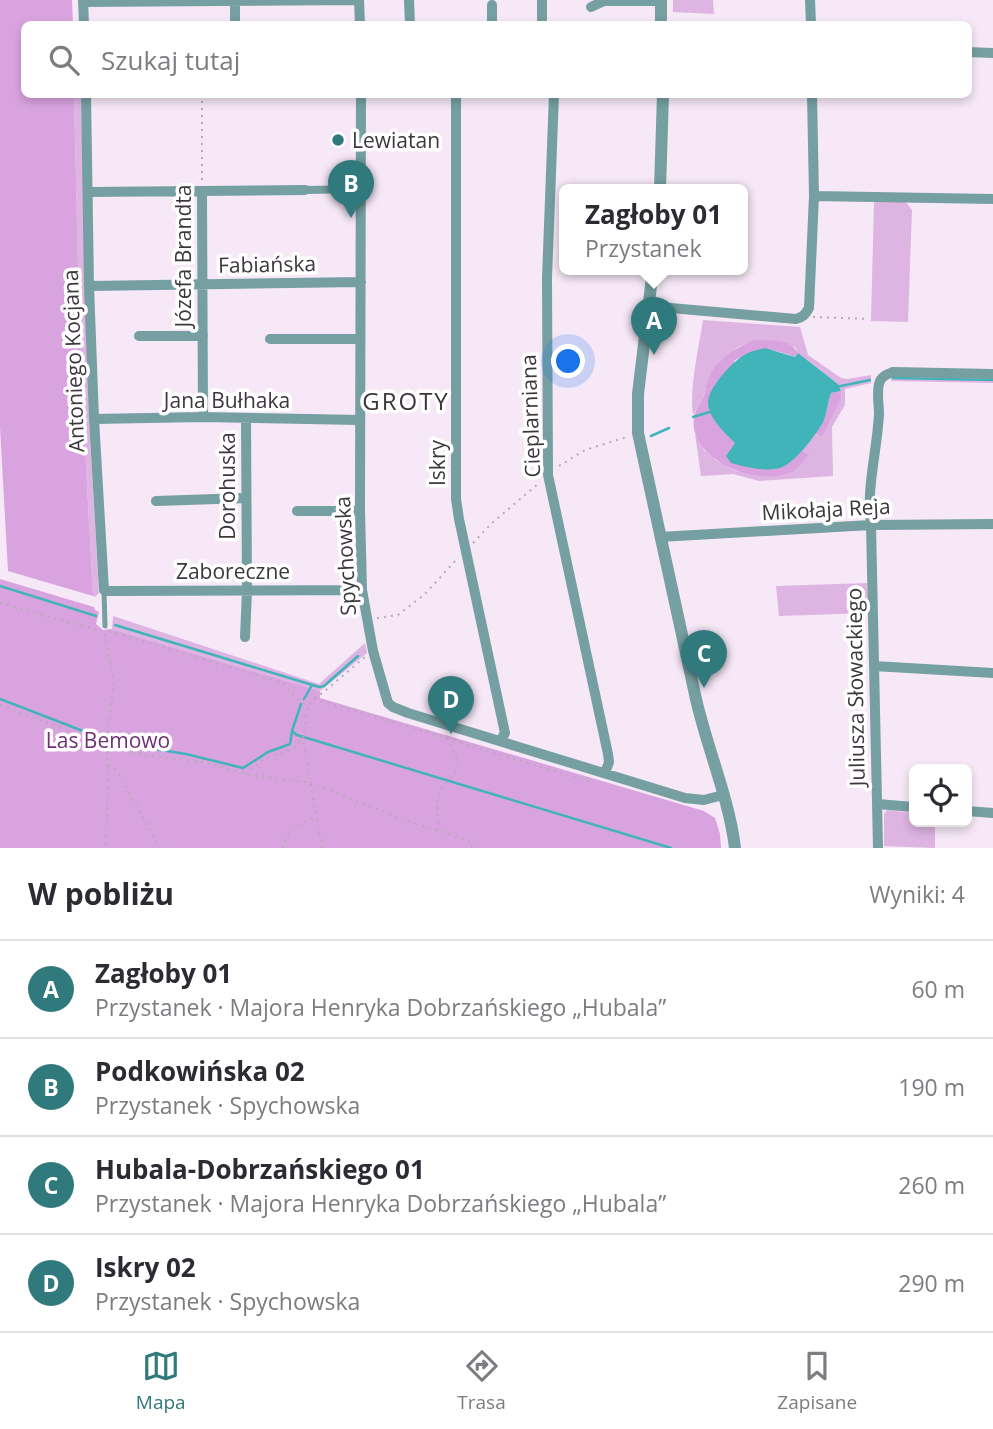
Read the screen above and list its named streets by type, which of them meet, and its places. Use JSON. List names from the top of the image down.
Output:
{
  "streets": {
    "street": [
      "Józefa Brandta",
      "Fabiańska",
      "Antoniego Kocjana",
      "Jana Bułhaka",
      "Cieplarniana",
      "Iskry",
      "Dorohuska",
      "Mikołaja Reja",
      "Spychowska",
      "Zaboreczne",
      "Juliusza Słowackiego"
    ]
  },
  "crossings": [
    ["Józefa Brandta", "Fabiańska"],
    ["Józefa Brandta", "Jana Bułhaka"],
    ["Fabiańska", "Antoniego Kocjana"],
    ["Fabiańska", "Spychowska"],
    ["Antoniego Kocjana", "Jana Bułhaka"],
    ["Antoniego Kocjana", "Zaboreczne"],
    ["Jana Bułhaka", "Dorohuska"],
    ["Jana Bułhaka", "Spychowska"],
    ["Dorohuska", "Zaboreczne"],
    ["Mikołaja Reja", "Juliusza Słowackiego"],
    ["Spychowska", "Zaboreczne"]
  ],
  "districts": ["GROTY"],
  "parks": ["Las Bemowo"],
  "places": ["Lewiatan"],
  "page": {
    "search": "Szukaj tutaj",
    "pins": [
      "B",
      "A",
      "C",
      "D"
    ],
    "popup": ["Zagłoby 01", "Przystanek"],
    "heading": ["W pobliżu", "Wyniki: 4"],
    "list": [
      {
        "mark": "A",
        "name": "Zagłoby 01",
        "note": "Przystanek · Majora Henryka Dobrzańskiego „Hubala”",
        "value": "60 m"
      },
      {
        "mark": "B",
        "name": "Podkowińska 02",
        "note": "Przystanek · Spychowska",
        "value": "190 m"
      },
      {
        "mark": "C",
        "name": "Hubala-Dobrzańskiego 01",
        "note": "Przystanek · Majora Henryka Dobrzańskiego „Hubala”",
        "value": "260 m"
      },
      {
        "mark": "D",
        "name": "Iskry 02",
        "note": "Przystanek · Spychowska",
        "value": "290 m"
      }
    ],
    "nav": ["Mapa", "Trasa", "Zapisane"]
  }
}
